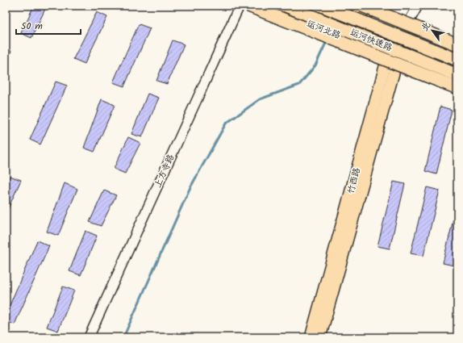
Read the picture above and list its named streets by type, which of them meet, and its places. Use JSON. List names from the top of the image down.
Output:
{
  "streets": {
    "highway": ["运河快速路"],
    "main road": ["运河北路", "竹西路"],
    "street": ["上方寺路"]
  },
  "crossings": [
    ["运河北路", "竹西路"]
  ],
  "scale_bar": "50 m",
  "north": "top left"
}
